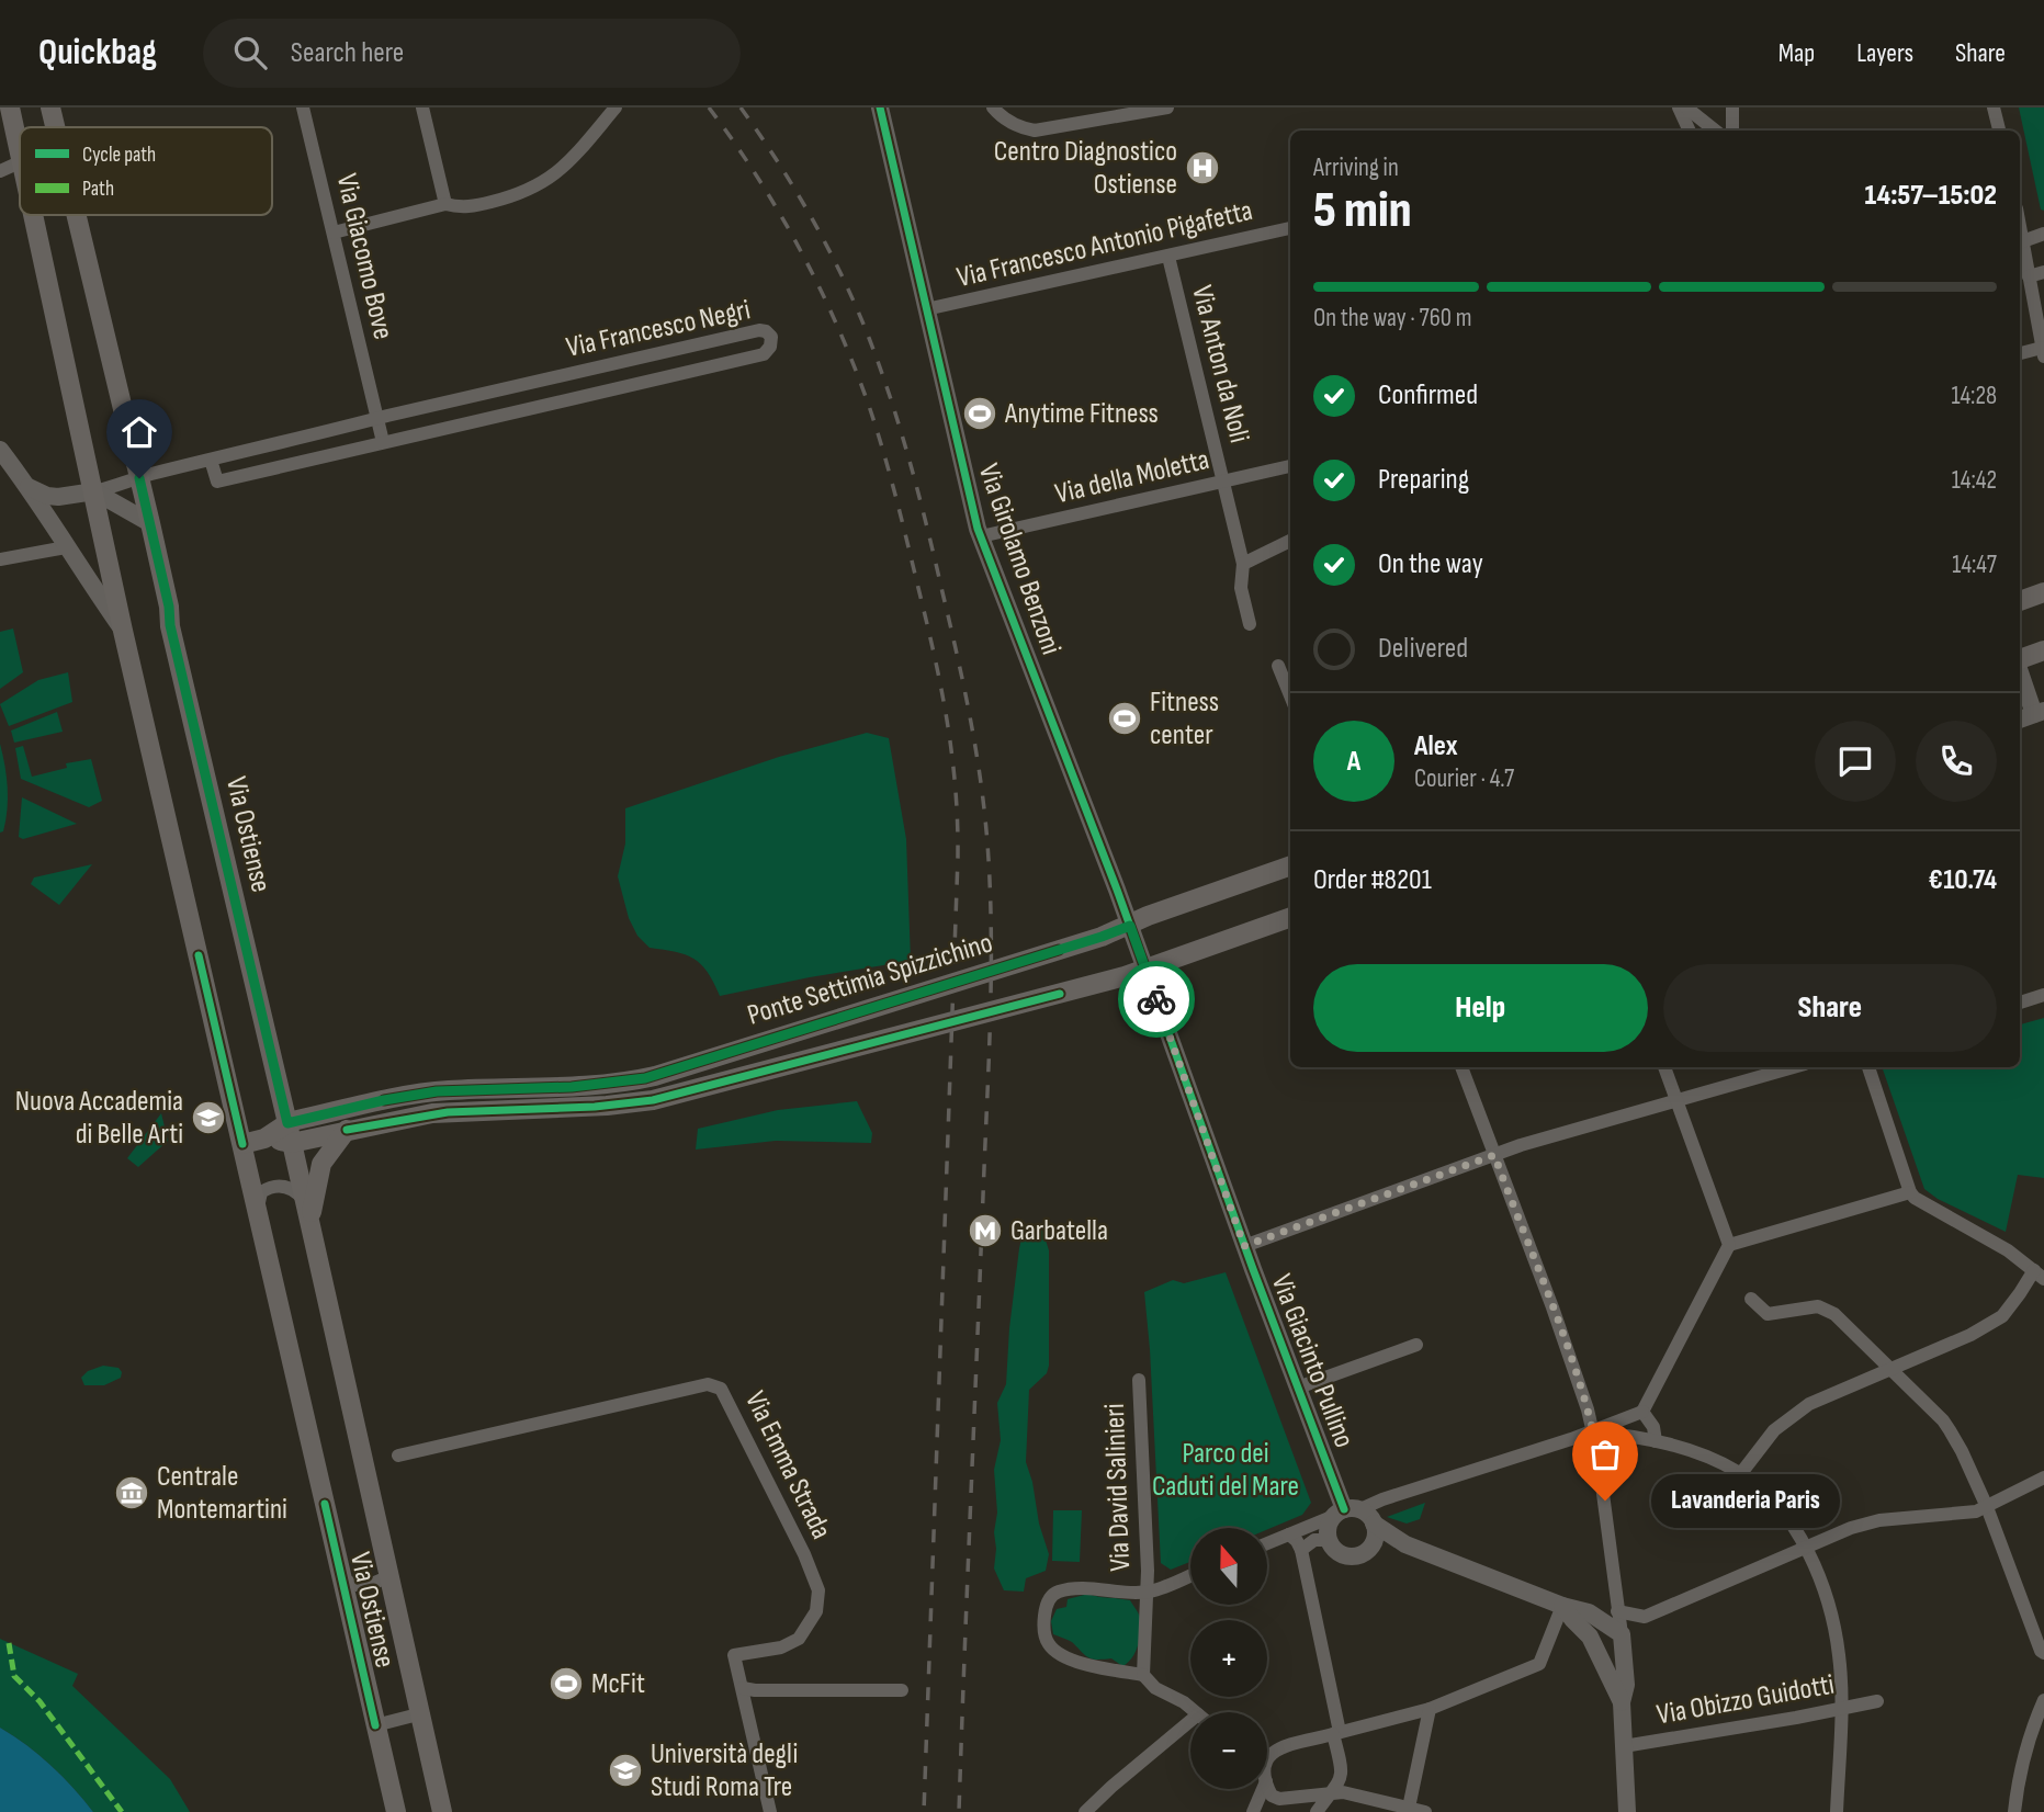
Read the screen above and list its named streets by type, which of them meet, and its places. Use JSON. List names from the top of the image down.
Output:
{
  "streets": {
    "main road": ["Via Ostiense", "Ponte Settimia Spizzichino"],
    "street": [
      "Via Francesco Antonio Pigafetta",
      "Via Giacomo Bove",
      "Via Francesco Negri",
      "Via Anton da Noli",
      "Via della Moletta",
      "Via Girolamo Benzoni",
      "Via Giacinto Pullino",
      "Via Emma Strada",
      "Via David Salinieri",
      "Via Obizzo Guidotti"
    ]
  },
  "crossings": [
    ["Via Francesco Antonio Pigafetta", "Via Anton da Noli"],
    ["Via Francesco Antonio Pigafetta", "Via Girolamo Benzoni"],
    ["Via Giacomo Bove", "Via Francesco Negri"],
    ["Via Francesco Negri", "Via Ostiense"],
    ["Via Anton da Noli", "Via della Moletta"],
    ["Via della Moletta", "Via Girolamo Benzoni"],
    ["Via Girolamo Benzoni", "Ponte Settimia Spizzichino"],
    ["Via Girolamo Benzoni", "Via Giacinto Pullino"],
    ["Via Ostiense", "Ponte Settimia Spizzichino"],
    ["Ponte Settimia Spizzichino", "Via Giacinto Pullino"]
  ],
  "parks": ["Parco dei Caduti del Mare"],
  "places": {
    "hospital": ["Centro Diagnostico Ostiense"],
    "sports": ["Anytime Fitness", "Fitness center", "McFit"],
    "school or university": ["Nuova Accademia di Belle Arti", "Università degli Studi Roma Tre"],
    "metro station": ["Garbatella"],
    "museum": ["Centrale Montemartini"],
    "other": ["Lavanderia Paris"]
  },
  "legend": ["Cycle path", "Path"],
  "north": "top",
  "page": {
    "header": "Quickbag",
    "search": "Search here",
    "nav": ["Map", "Layers", "Share"],
    "heading": ["5 min", "Arriving in", "14:57–15:02"],
    "panel": [
      "Alex",
      "Courier · 4.7",
      "Order #8201",
      "€10.74"
    ],
    "bar": "On the way · 760 m",
    "list": [
      ["Confirmed", "14:28"],
      ["Preparing", "14:42"],
      ["On the way", "14:47"],
      "Delivered"
    ],
    "round": "A",
    "buttons": ["Help", "Share"],
    "bubble": "Lavanderia Paris",
    "map_buttons": ["+", "−"]
  }
}
